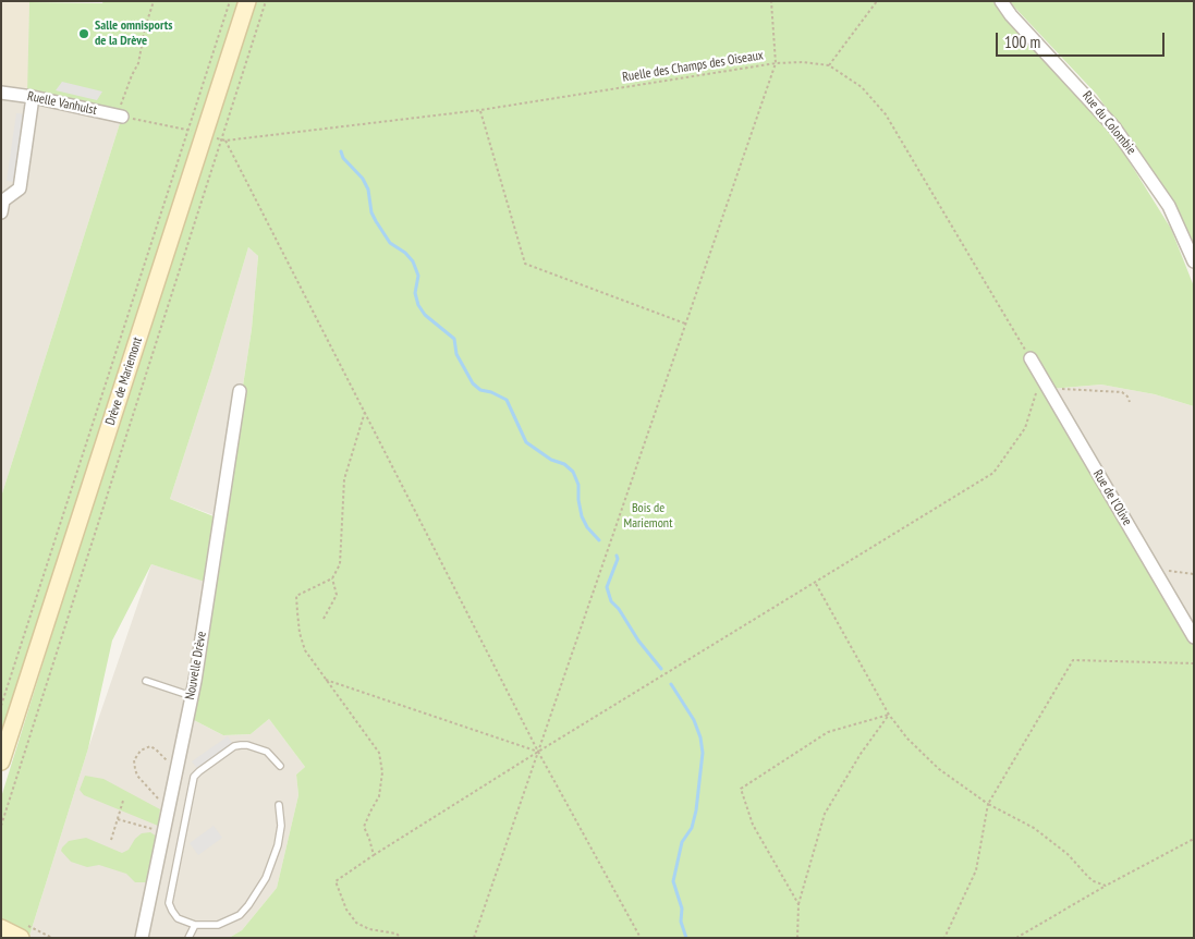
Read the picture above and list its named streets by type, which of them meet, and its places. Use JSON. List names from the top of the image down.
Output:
{
  "streets": {
    "street": [
      "Ruelle Vanhulst",
      "Rue du Colombie",
      "Drève de Mariemont",
      "Rue de l'Olive",
      "Nouvelle Drève"
    ],
    "path": ["Ruelle des Champs des Oiseaux"]
  },
  "crossings": [
    ["Ruelle des Champs des Oiseaux", "Ruelle Vanhulst"],
    ["Ruelle des Champs des Oiseaux", "Drève de Mariemont"],
    ["Ruelle des Champs des Oiseaux", "Rue de l'Olive"]
  ],
  "parks": ["Bois de Mariemont"],
  "places": ["Salle omnisports de la Drève"],
  "scale_bar": "100 m"
}
